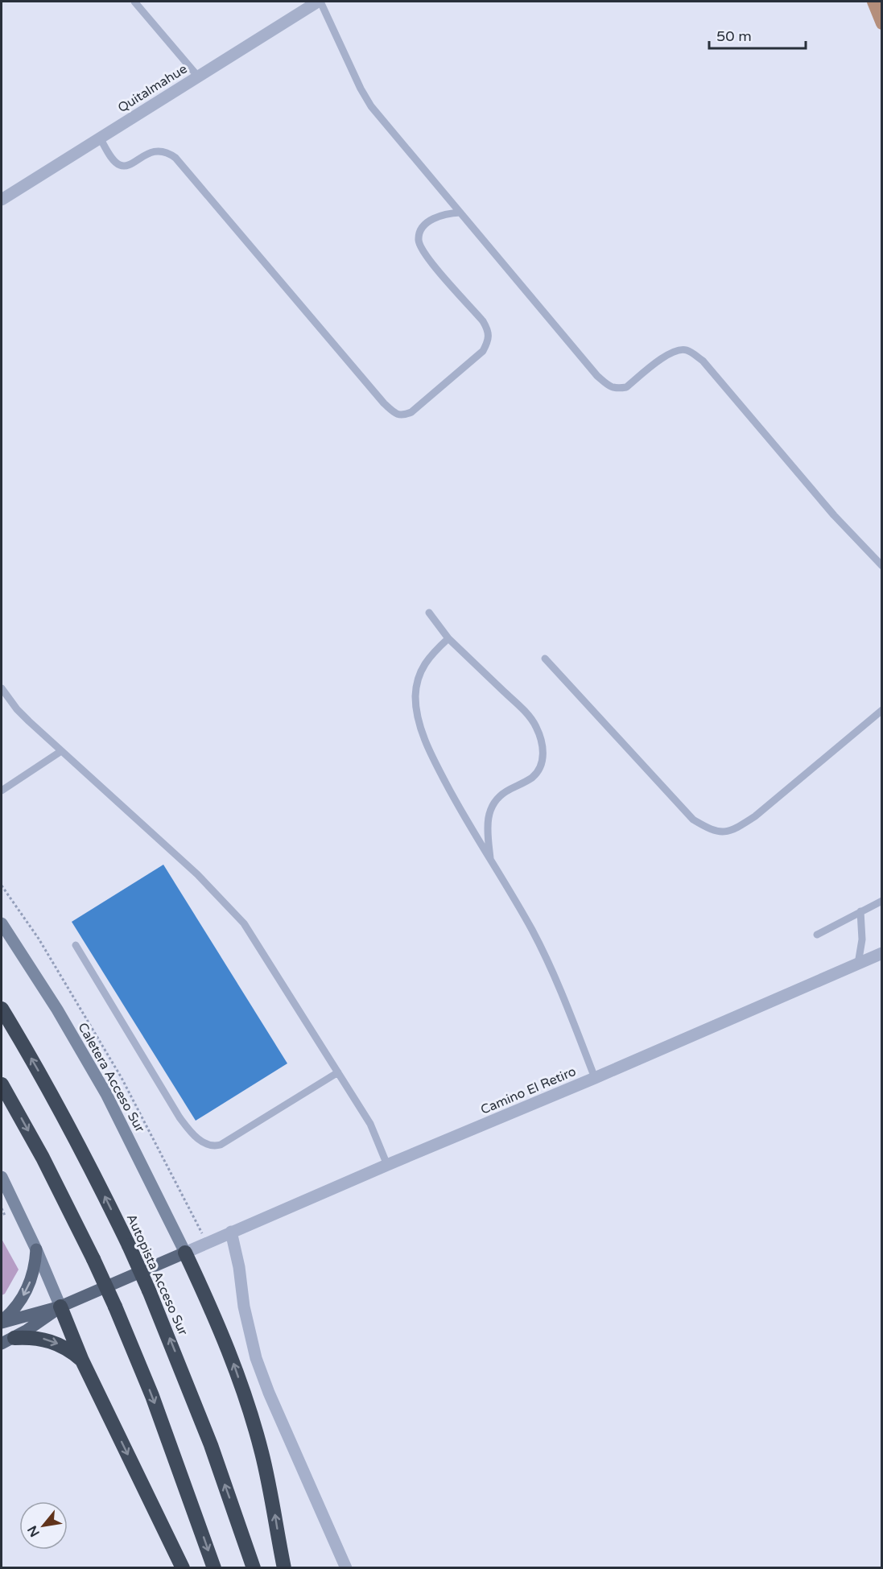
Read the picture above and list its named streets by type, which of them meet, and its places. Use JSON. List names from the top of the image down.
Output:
{
  "streets": {
    "highway": ["Autopista Acceso Sur"],
    "main road": ["Caletera Acceso Sur"],
    "street": ["Quitalmahue", "Camino El Retiro"]
  },
  "crossings": [
    ["Caletera Acceso Sur", "Camino El Retiro"]
  ],
  "scale_bar": "50 m",
  "north": "bottom left"
}
